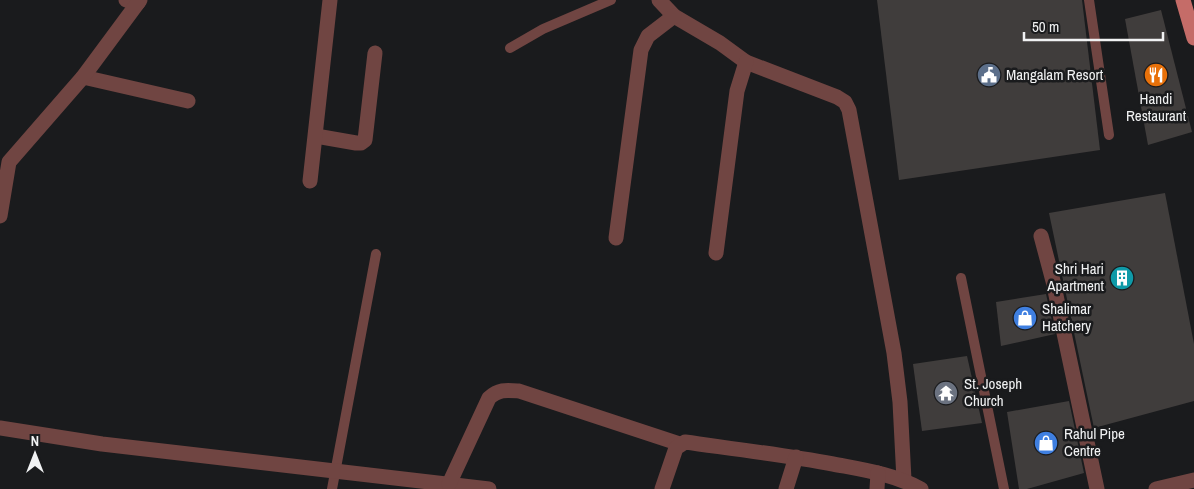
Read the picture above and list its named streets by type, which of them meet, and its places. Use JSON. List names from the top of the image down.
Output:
{
  "places": {
    "public building": ["Mangalam Resort"],
    "restaurant": ["Handi Restaurant"],
    "building": ["Shri Hari Apartment"],
    "shop": ["Shalimar Hatchery", "Rahul Pipe Centre"],
    "temple": ["St. Joseph Church"]
  },
  "scale_bar": "50 m",
  "north": "top"
}
